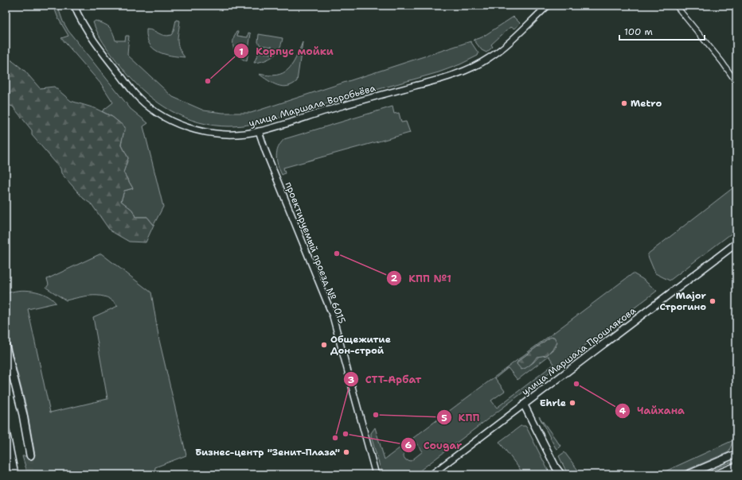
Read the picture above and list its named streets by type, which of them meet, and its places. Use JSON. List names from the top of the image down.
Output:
{
  "streets": {
    "main road": ["улица Маршала Прошлякова"],
    "street": ["улица Маршала Воробьёва", "проектируемый проезд № 6015"]
  },
  "crossings": [
    ["улица Маршала Воробьёва", "проектируемый проезд № 6015"]
  ],
  "places": [
    "Корпус мойки",
    "Metro",
    "КПП №1",
    "Major Строгино",
    "Общежитие Дон-строй",
    "Чайхана",
    "Ehrle",
    "КПП",
    "Cougar",
    "СТТ-Арбат",
    "Бизнес-центр \"Зенит-Плаза\""
  ],
  "scale_bar": "100 m"
}
